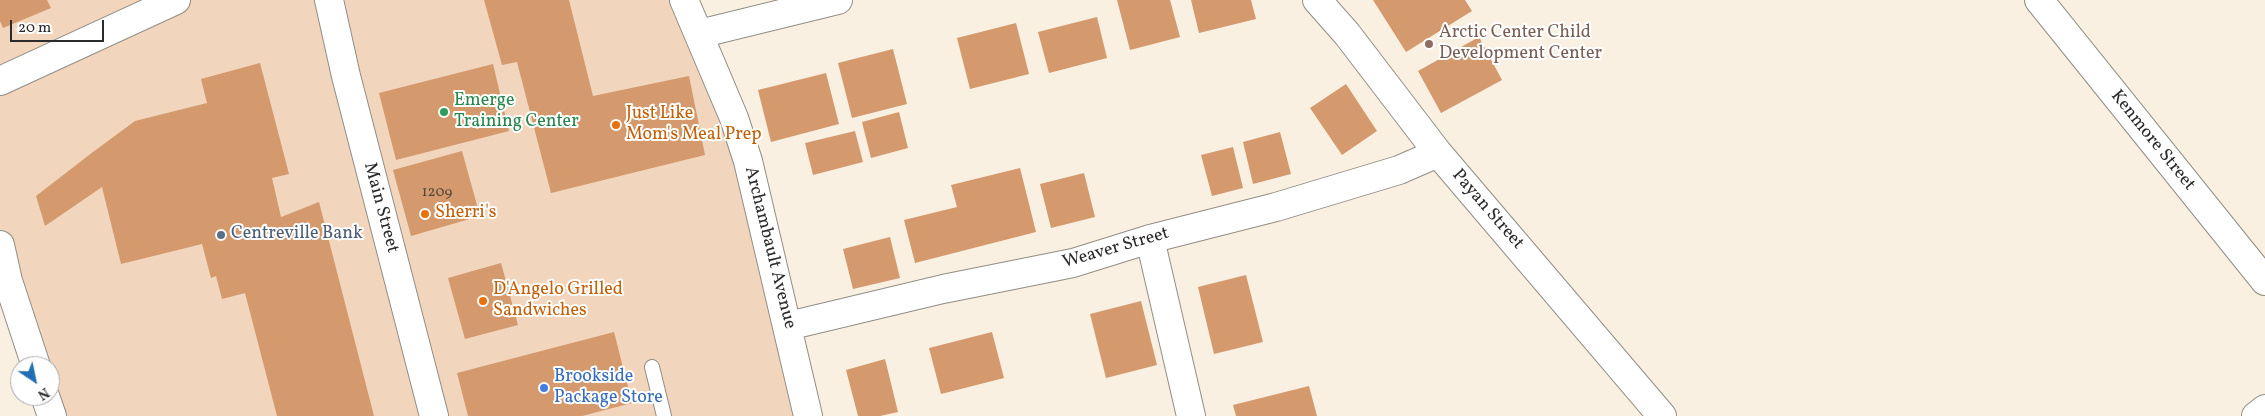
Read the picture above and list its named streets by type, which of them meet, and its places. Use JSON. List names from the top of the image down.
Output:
{
  "streets": {
    "street": [
      "Kenmore Street",
      "Main Street",
      "Payan Street",
      "Archambault Avenue",
      "Weaver Street"
    ]
  },
  "crossings": [
    ["Payan Street", "Weaver Street"],
    ["Archambault Avenue", "Weaver Street"]
  ],
  "places": [
    "Arctic Center Child Development Center",
    "Emerge Training Center",
    "Just Like Mom's Meal Prep",
    "Sherri's",
    "Centreville Bank",
    "D'Angelo Grilled Sandwiches",
    "Brookside Package Store"
  ],
  "house_numbers": ["1209"],
  "scale_bar": "20 m",
  "north": "bottom right"
}
